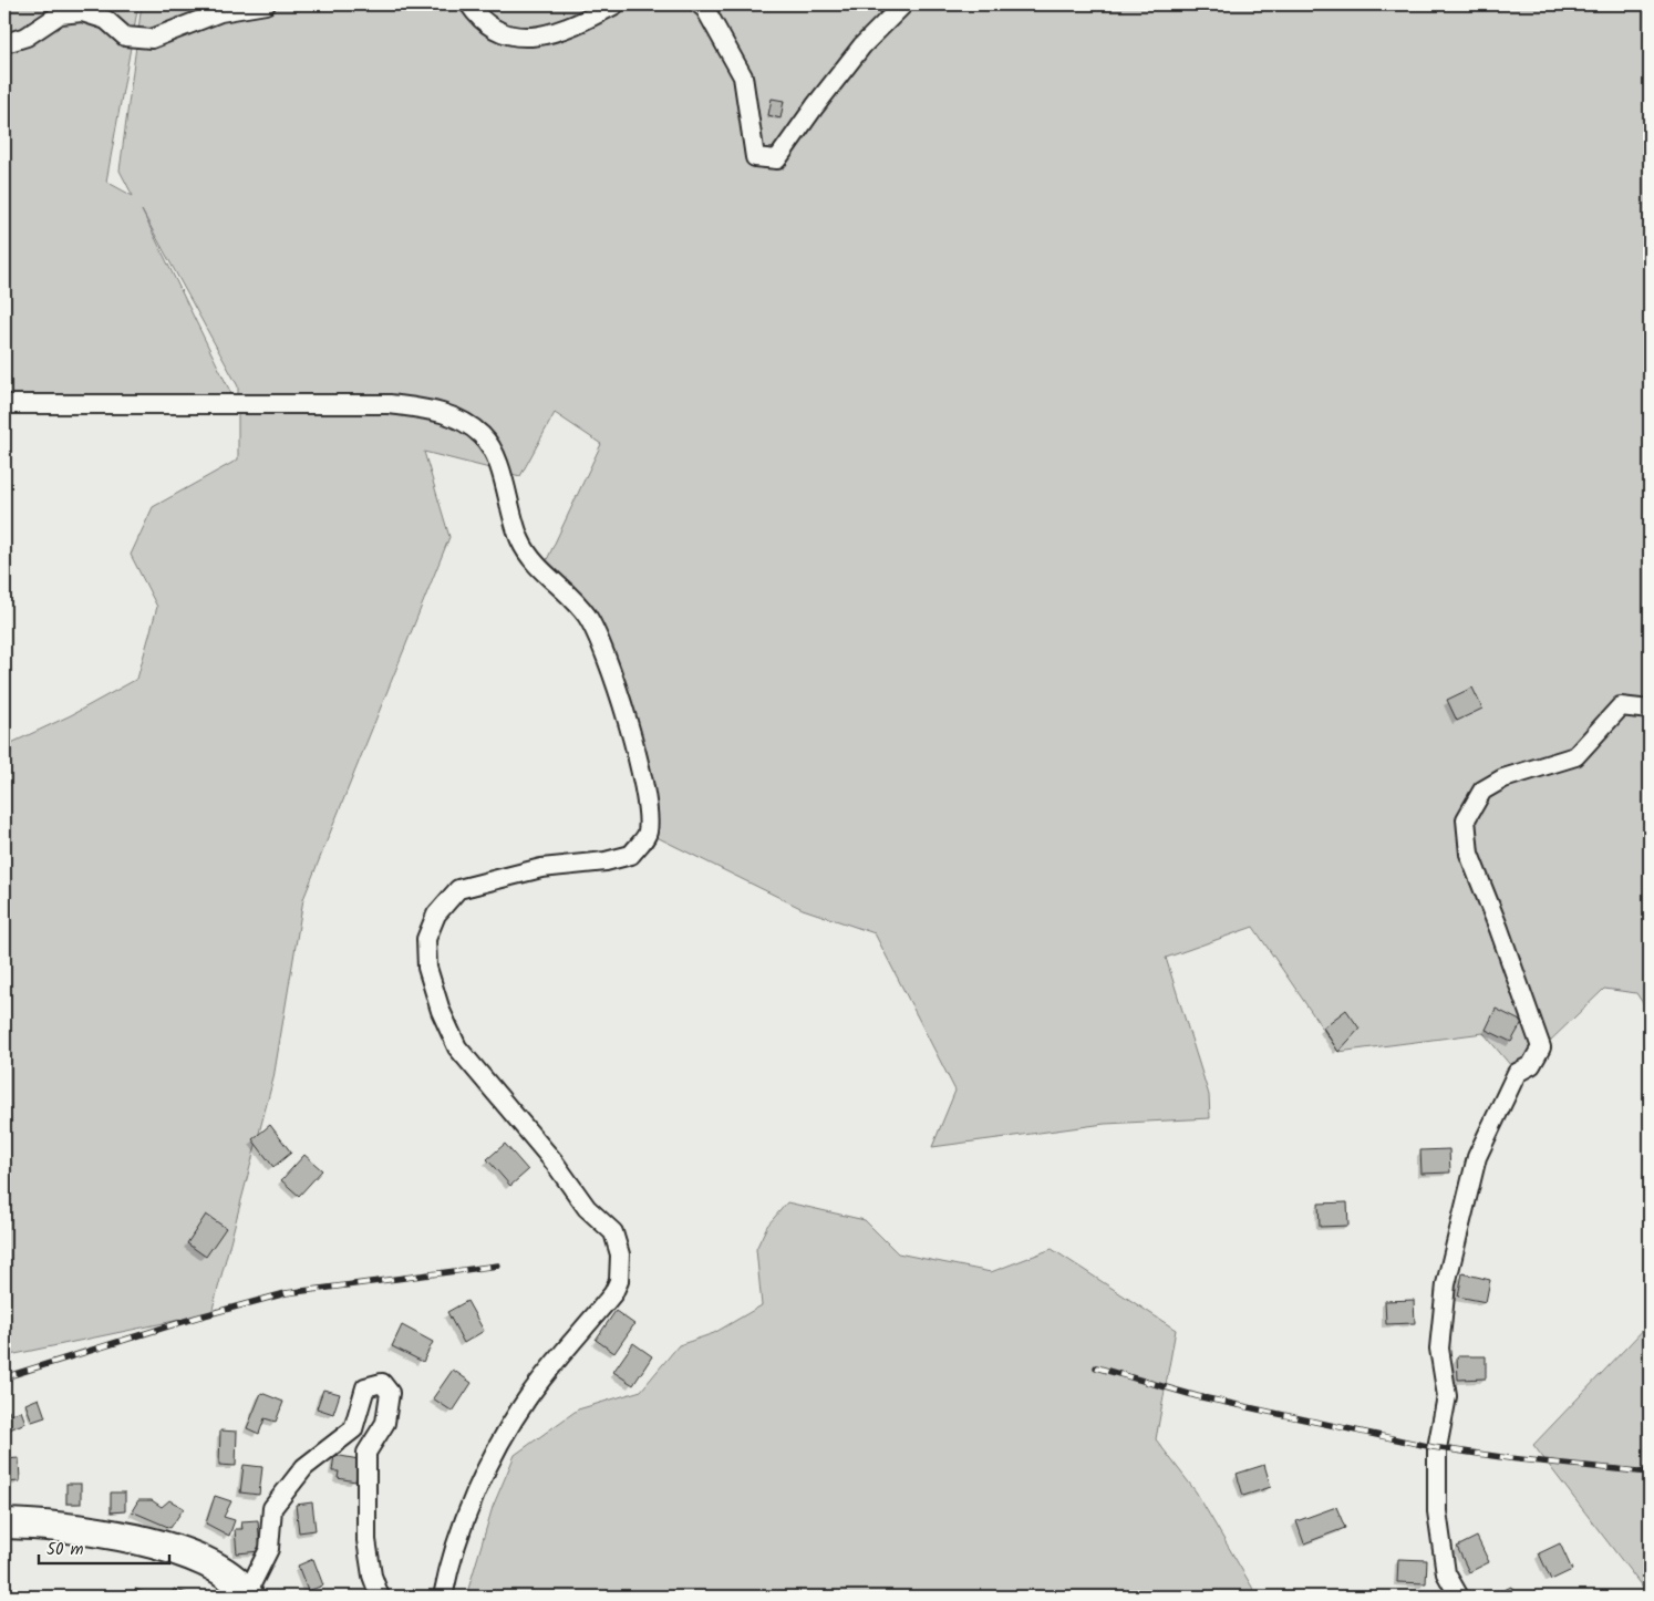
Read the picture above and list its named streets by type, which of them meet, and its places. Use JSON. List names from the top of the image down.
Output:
{
  "scale_bar": "50 m"
}
